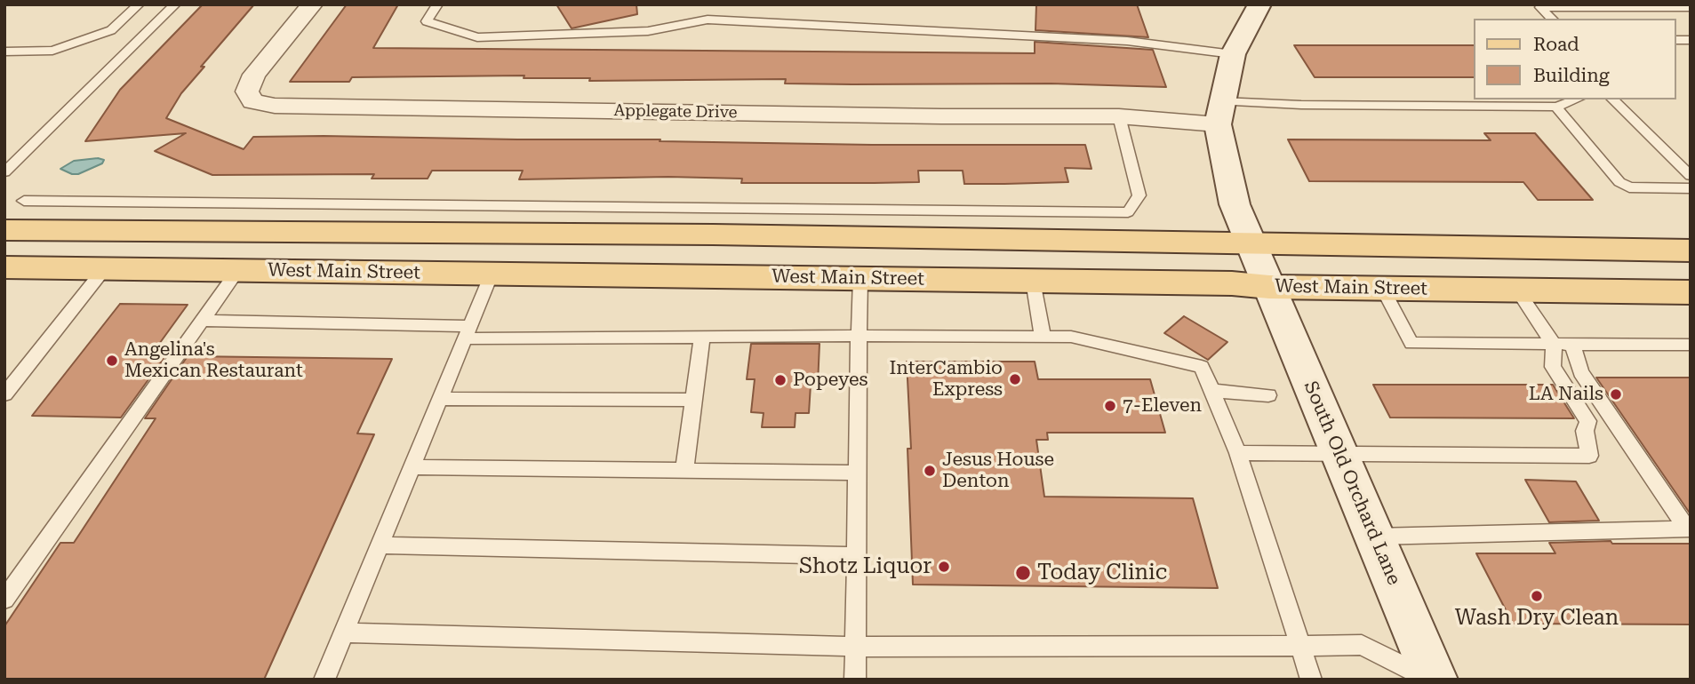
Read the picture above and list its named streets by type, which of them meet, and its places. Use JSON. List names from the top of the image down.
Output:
{
  "streets": {
    "main road": ["West Main Street"],
    "street": ["Applegate Drive", "South Old Orchard Lane"]
  },
  "crossings": [
    ["Applegate Drive", "South Old Orchard Lane"],
    ["West Main Street", "South Old Orchard Lane"]
  ],
  "places": [
    "Angelina's Mexican Restaurant",
    "InterCambio Express",
    "Popeyes",
    "LA Nails",
    "7-Eleven",
    "Jesus House Denton",
    "Shotz Liquor",
    "Today Clinic",
    "Wash Dry Clean"
  ],
  "legend": ["Road", "Building"]
}
